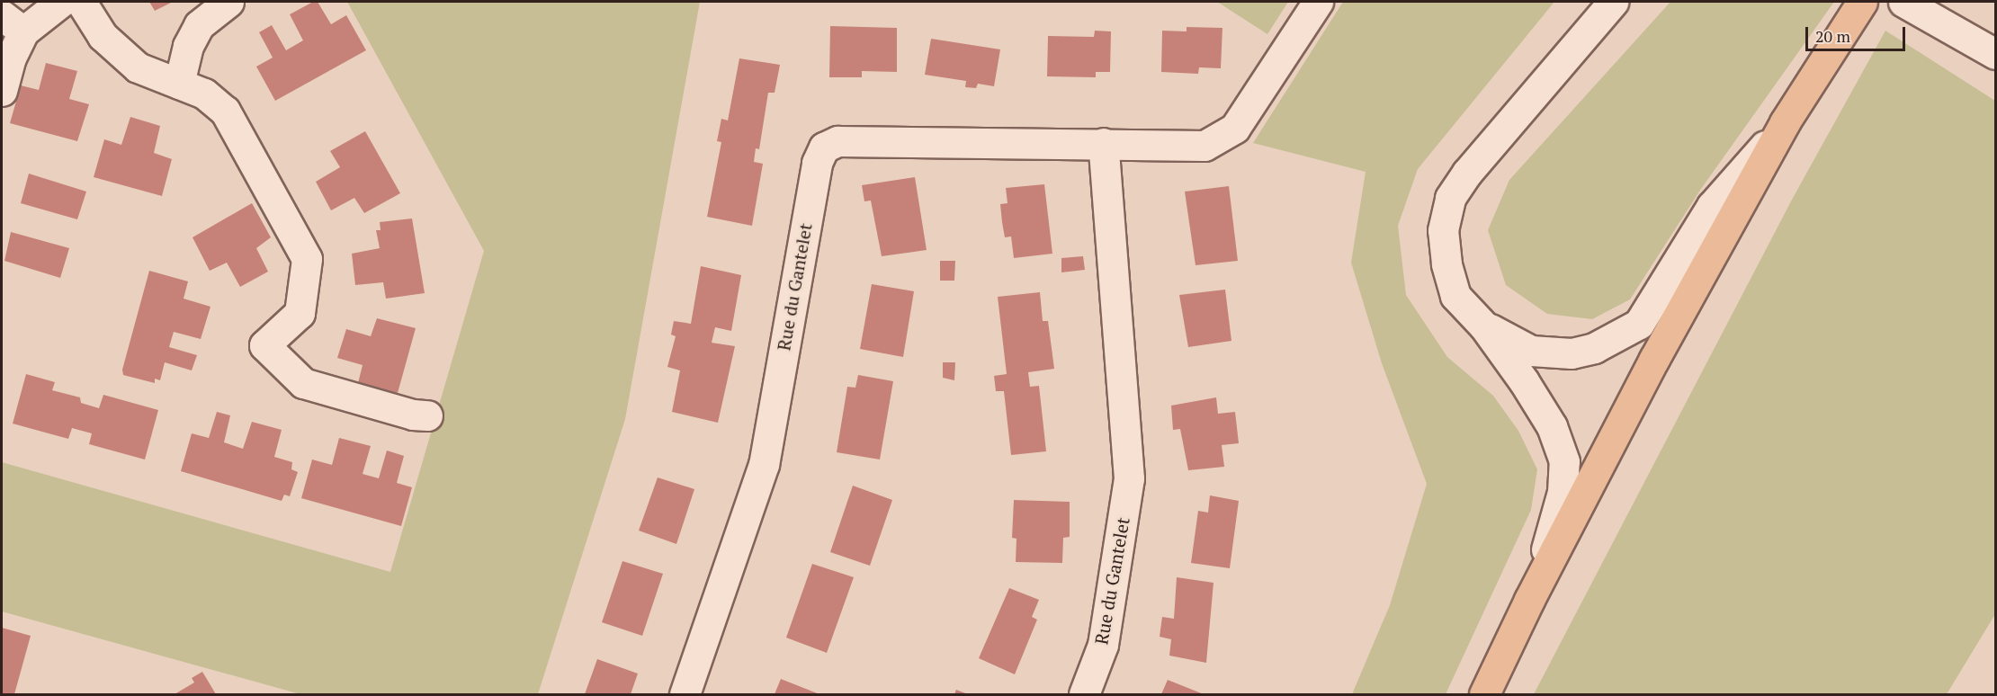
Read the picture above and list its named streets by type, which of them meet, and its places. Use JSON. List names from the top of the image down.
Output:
{
  "streets": {
    "street": ["Rue du Gantelet"]
  },
  "scale_bar": "20 m"
}
